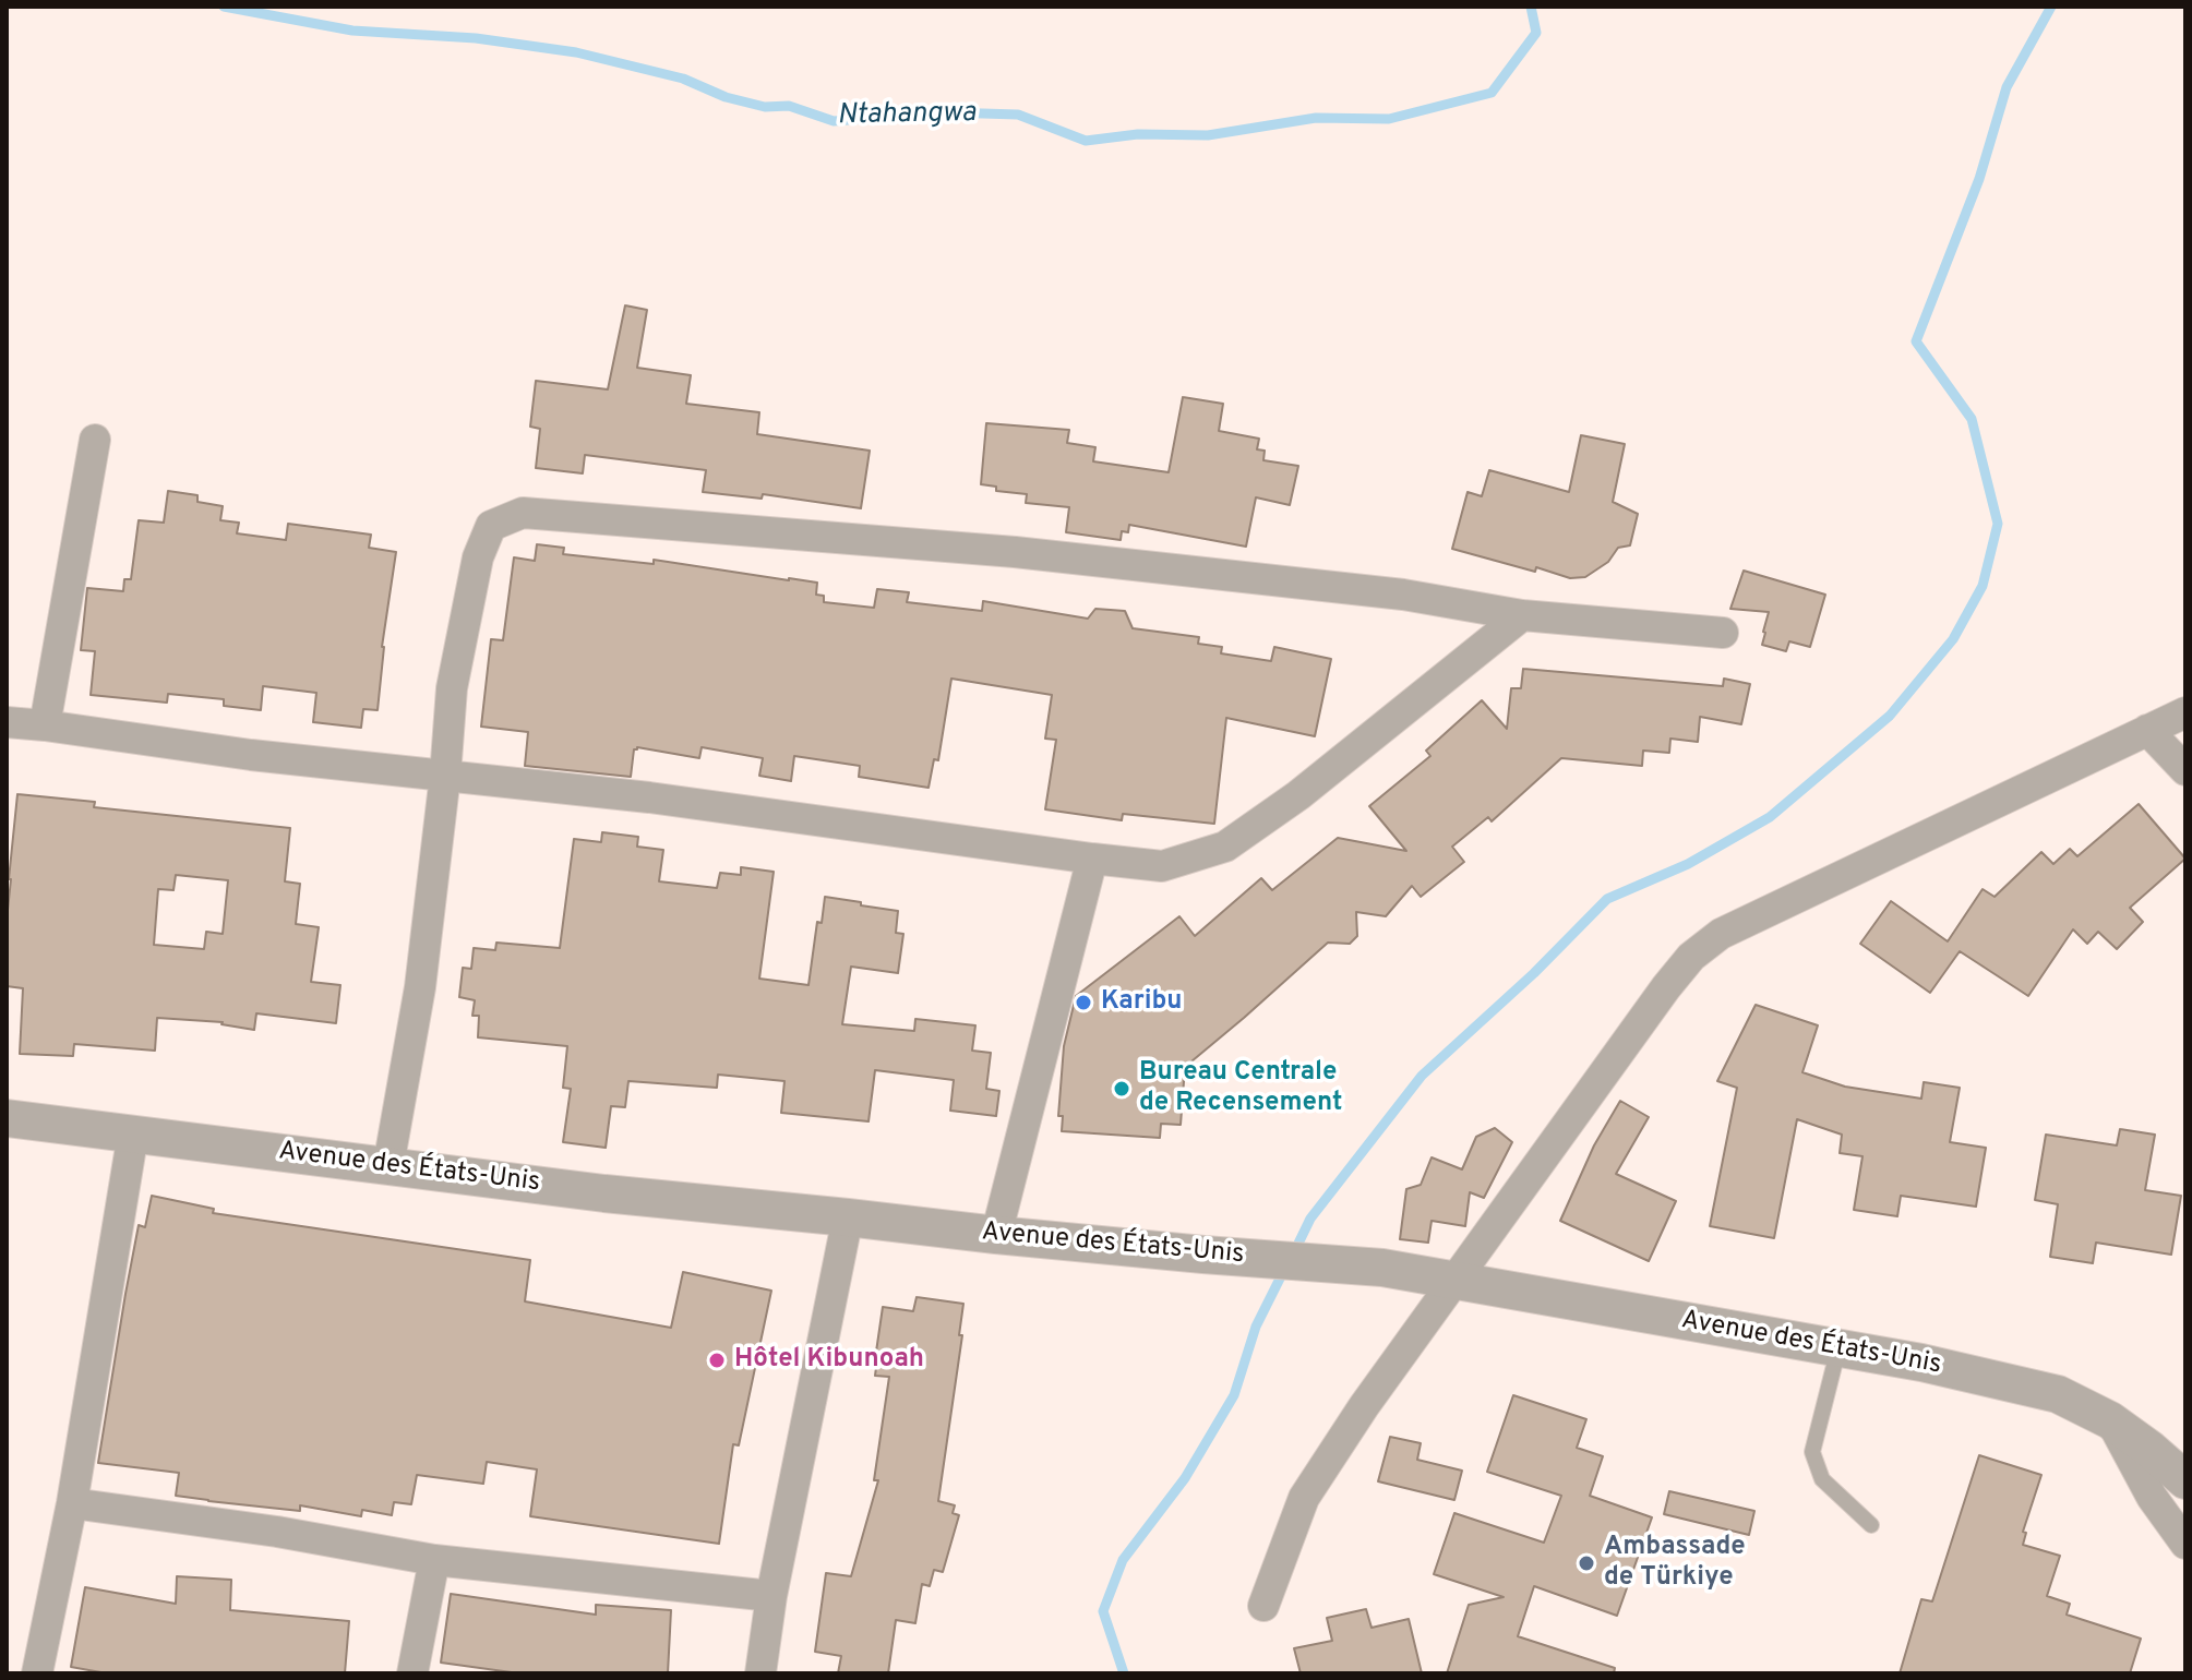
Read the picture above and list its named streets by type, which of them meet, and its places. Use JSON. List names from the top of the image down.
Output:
{
  "streets": {
    "street": ["Avenue des États-Unis"]
  },
  "water": ["Ntahangwa"],
  "places": [
    "Karibu",
    "Bureau Centrale de Recensement",
    "Hôtel Kibunoah",
    "Ambassade de Türkiye"
  ]
}
